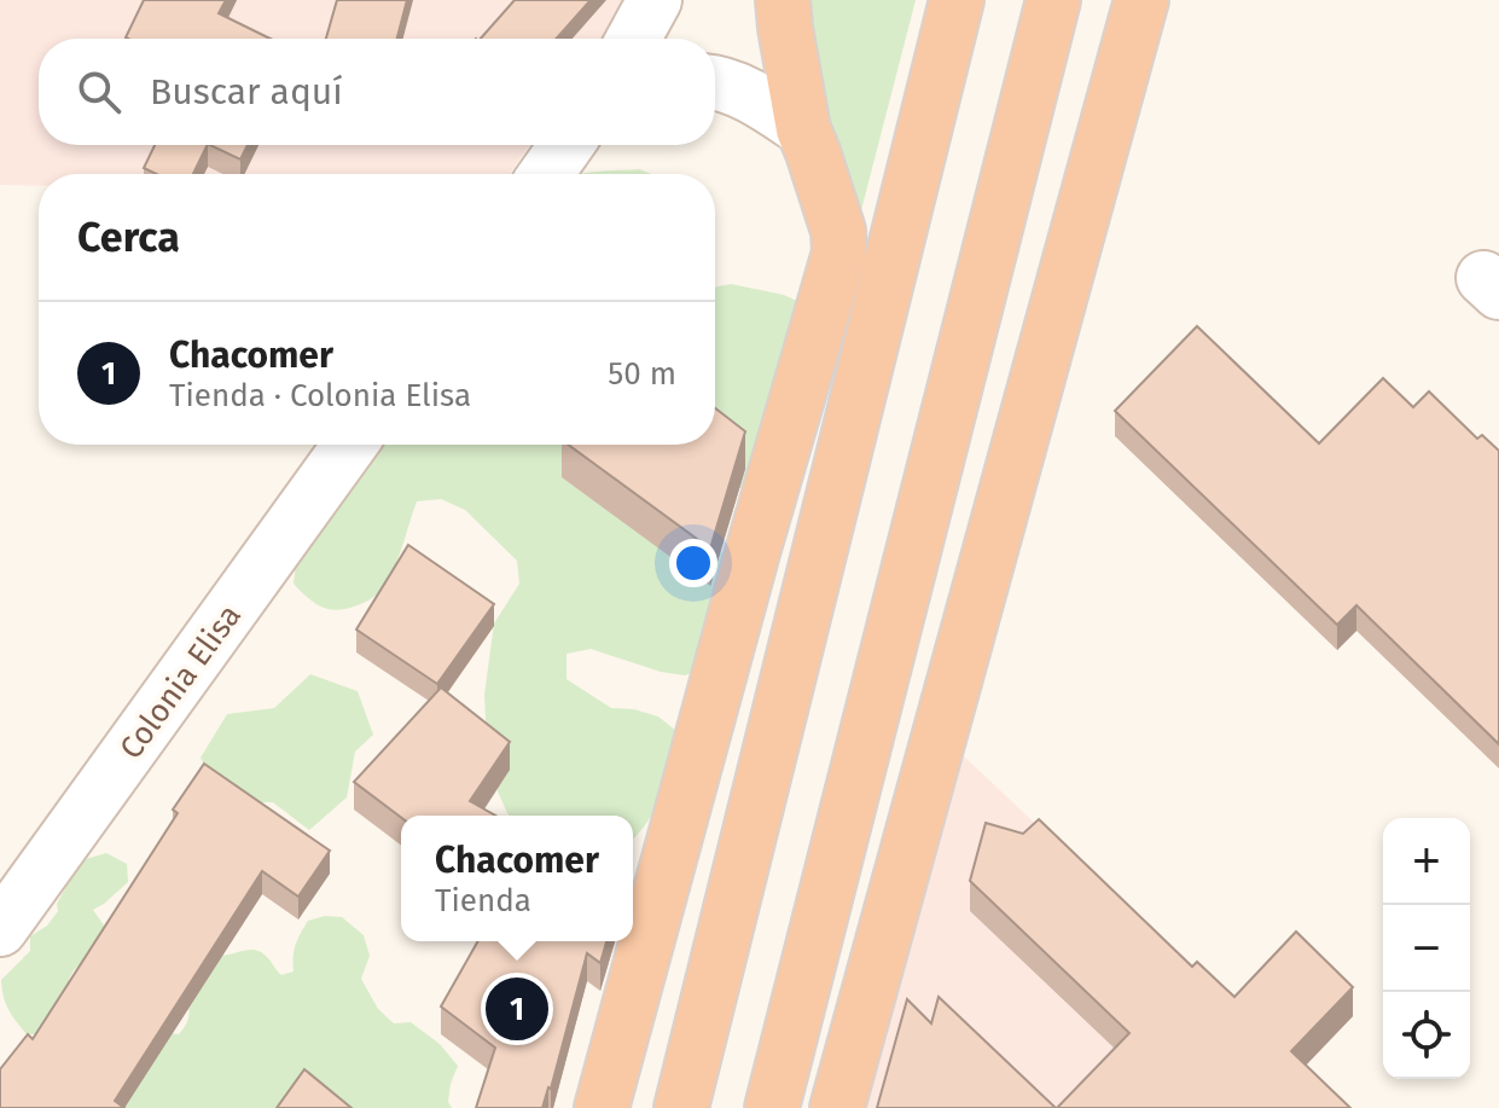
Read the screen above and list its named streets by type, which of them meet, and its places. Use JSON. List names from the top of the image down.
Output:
{
  "streets": {
    "street": ["Colonia Elisa"]
  },
  "page": {
    "search": "Buscar aquí",
    "heading": "Cerca",
    "list": [
      {
        "mark": "1",
        "name": "Chacomer",
        "note": "Tienda · Colonia Elisa",
        "value": "50 m"
      }
    ],
    "popup": ["Chacomer", "Tienda"],
    "map_buttons": ["+", "−"],
    "pins": "1"
  }
}
